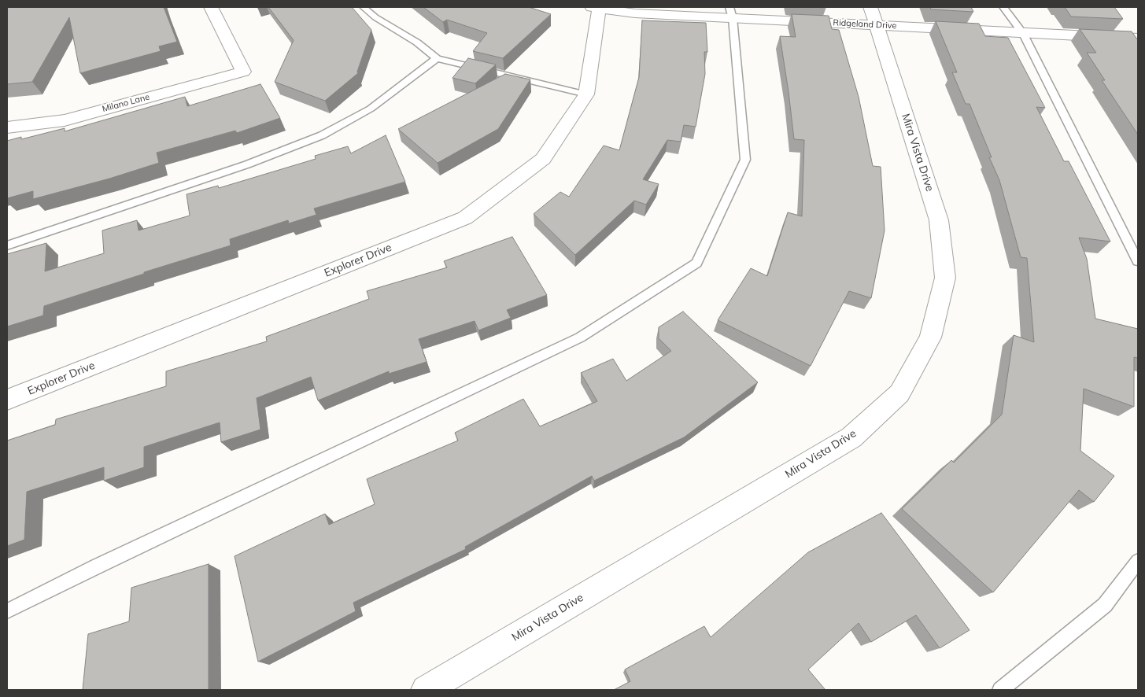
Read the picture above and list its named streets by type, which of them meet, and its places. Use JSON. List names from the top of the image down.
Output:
{
  "streets": {
    "street": [
      "Ridgeland Drive",
      "Milano Lane",
      "Mira Vista Drive",
      "Explorer Drive"
    ]
  },
  "crossings": [
    ["Ridgeland Drive", "Mira Vista Drive"],
    ["Ridgeland Drive", "Explorer Drive"]
  ]
}
